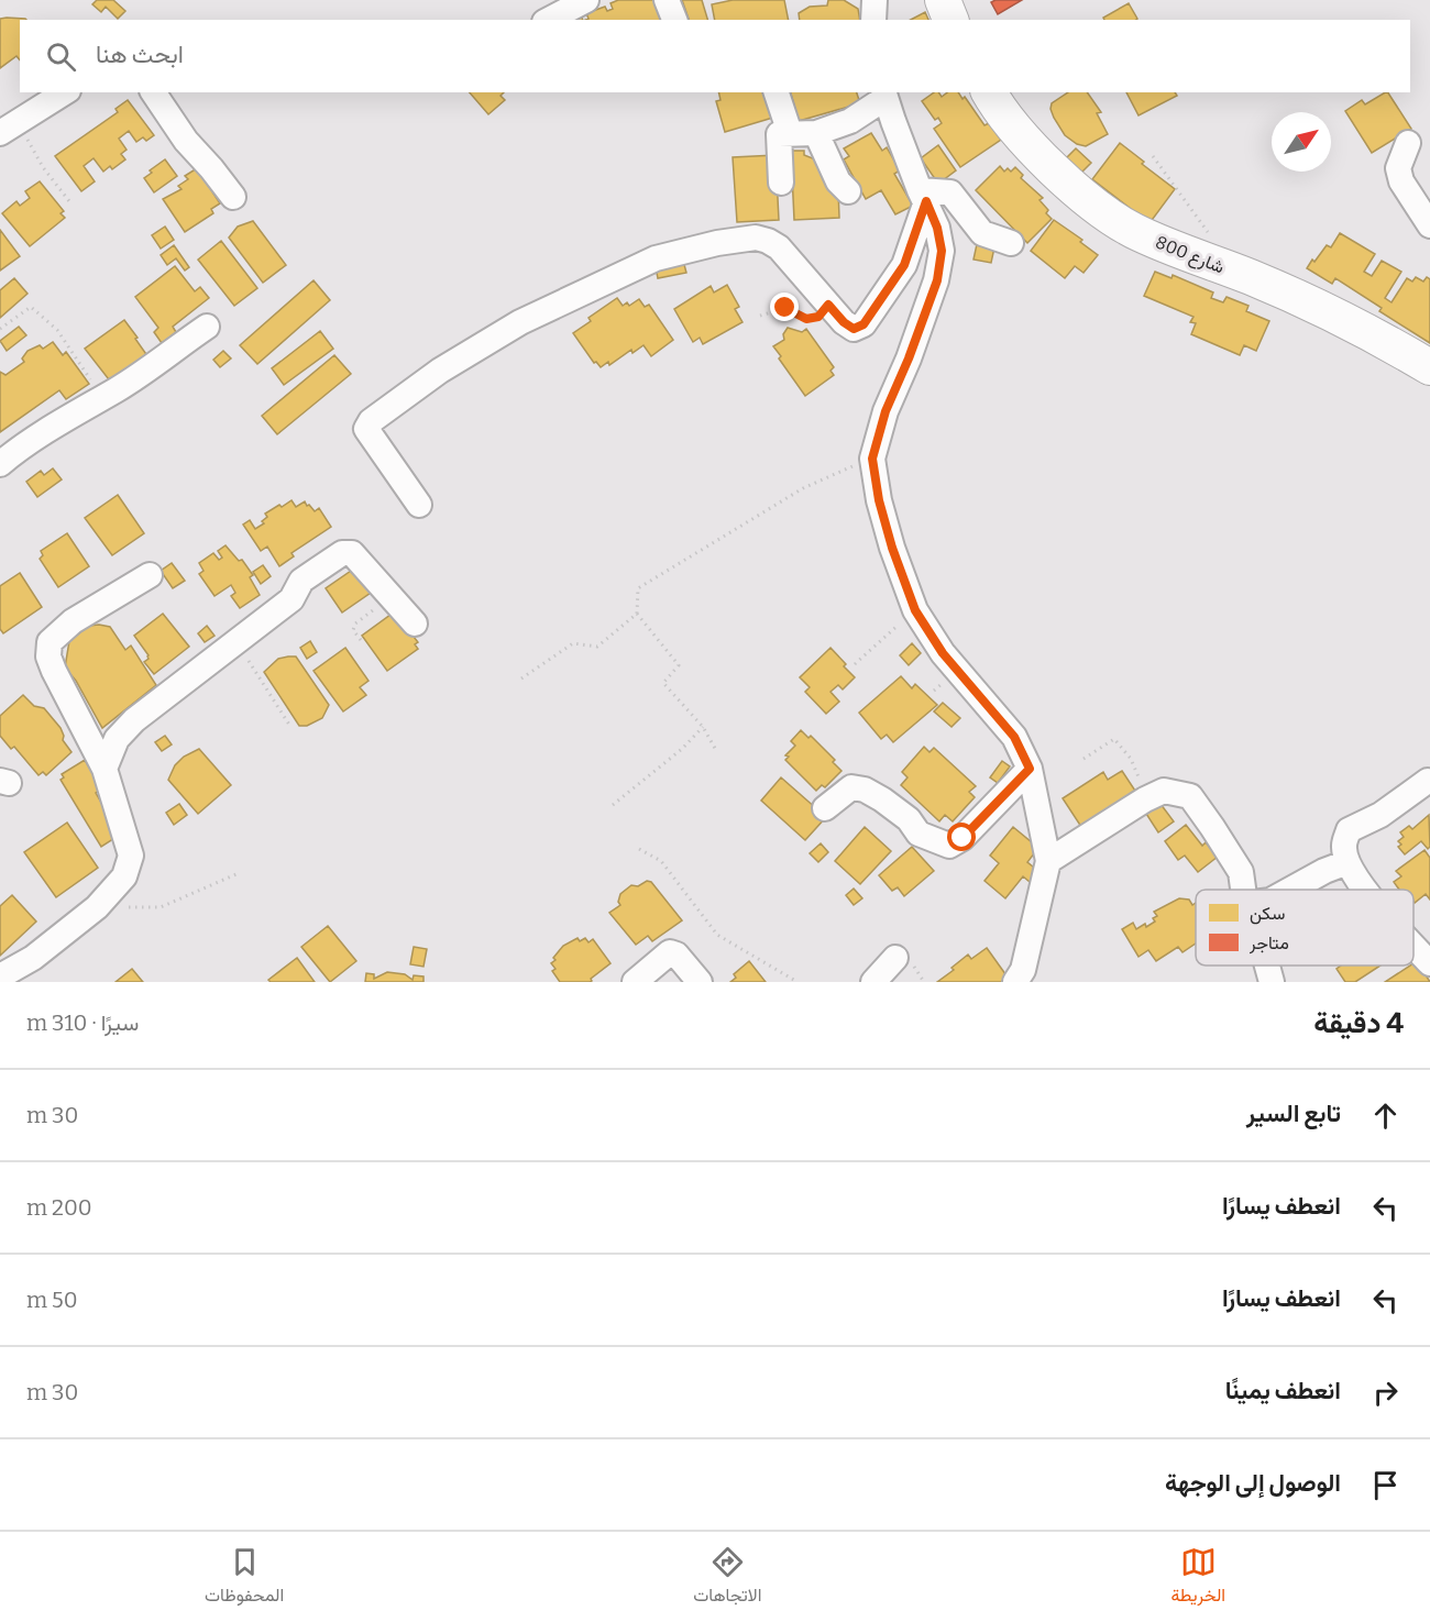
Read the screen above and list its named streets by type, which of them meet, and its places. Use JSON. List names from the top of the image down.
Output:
{
  "streets": {
    "main road": ["شارع 800"]
  },
  "legend": ["سكن", "متاجر"],
  "north": "top right",
  "page": {
    "search": "ابحث هنا",
    "heading": ["4 دقيقة", "سيرًا · 310 m"],
    "list": [
      ["تابع السير", "30 m"],
      ["انعطف يسارًا", "200 m"],
      ["انعطف يسارًا", "50 m"],
      ["انعطف يمينًا", "30 m"],
      "الوصول إلى الوجهة"
    ],
    "nav": ["الخريطة", "الاتجاهات", "المحفوظات"]
  }
}
